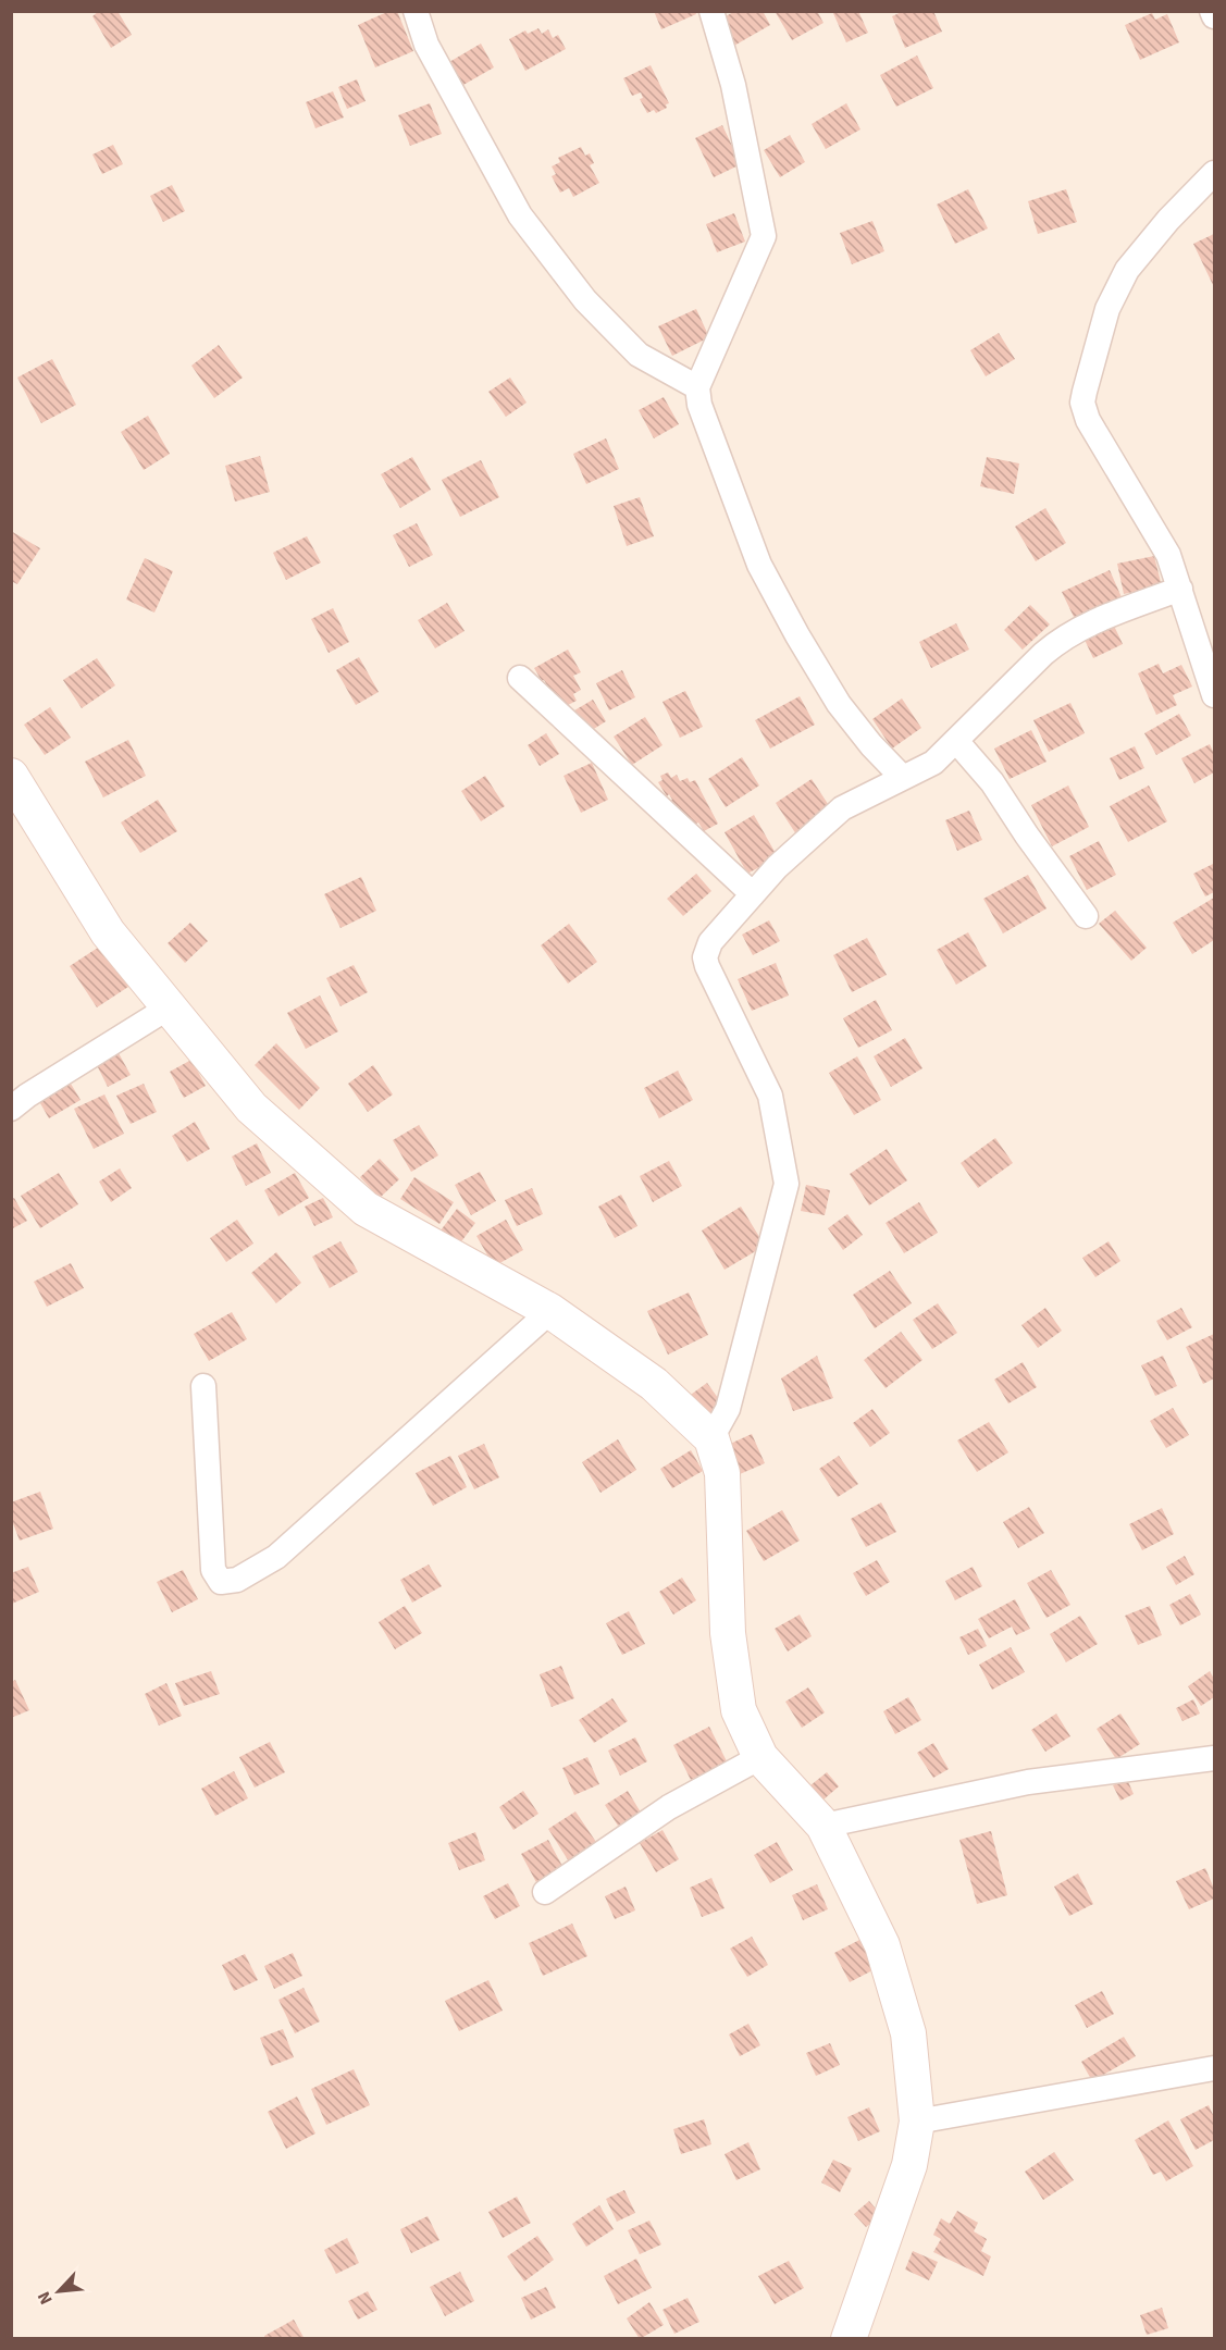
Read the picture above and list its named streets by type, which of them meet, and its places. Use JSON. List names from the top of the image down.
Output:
{
  "north": "bottom left"
}
